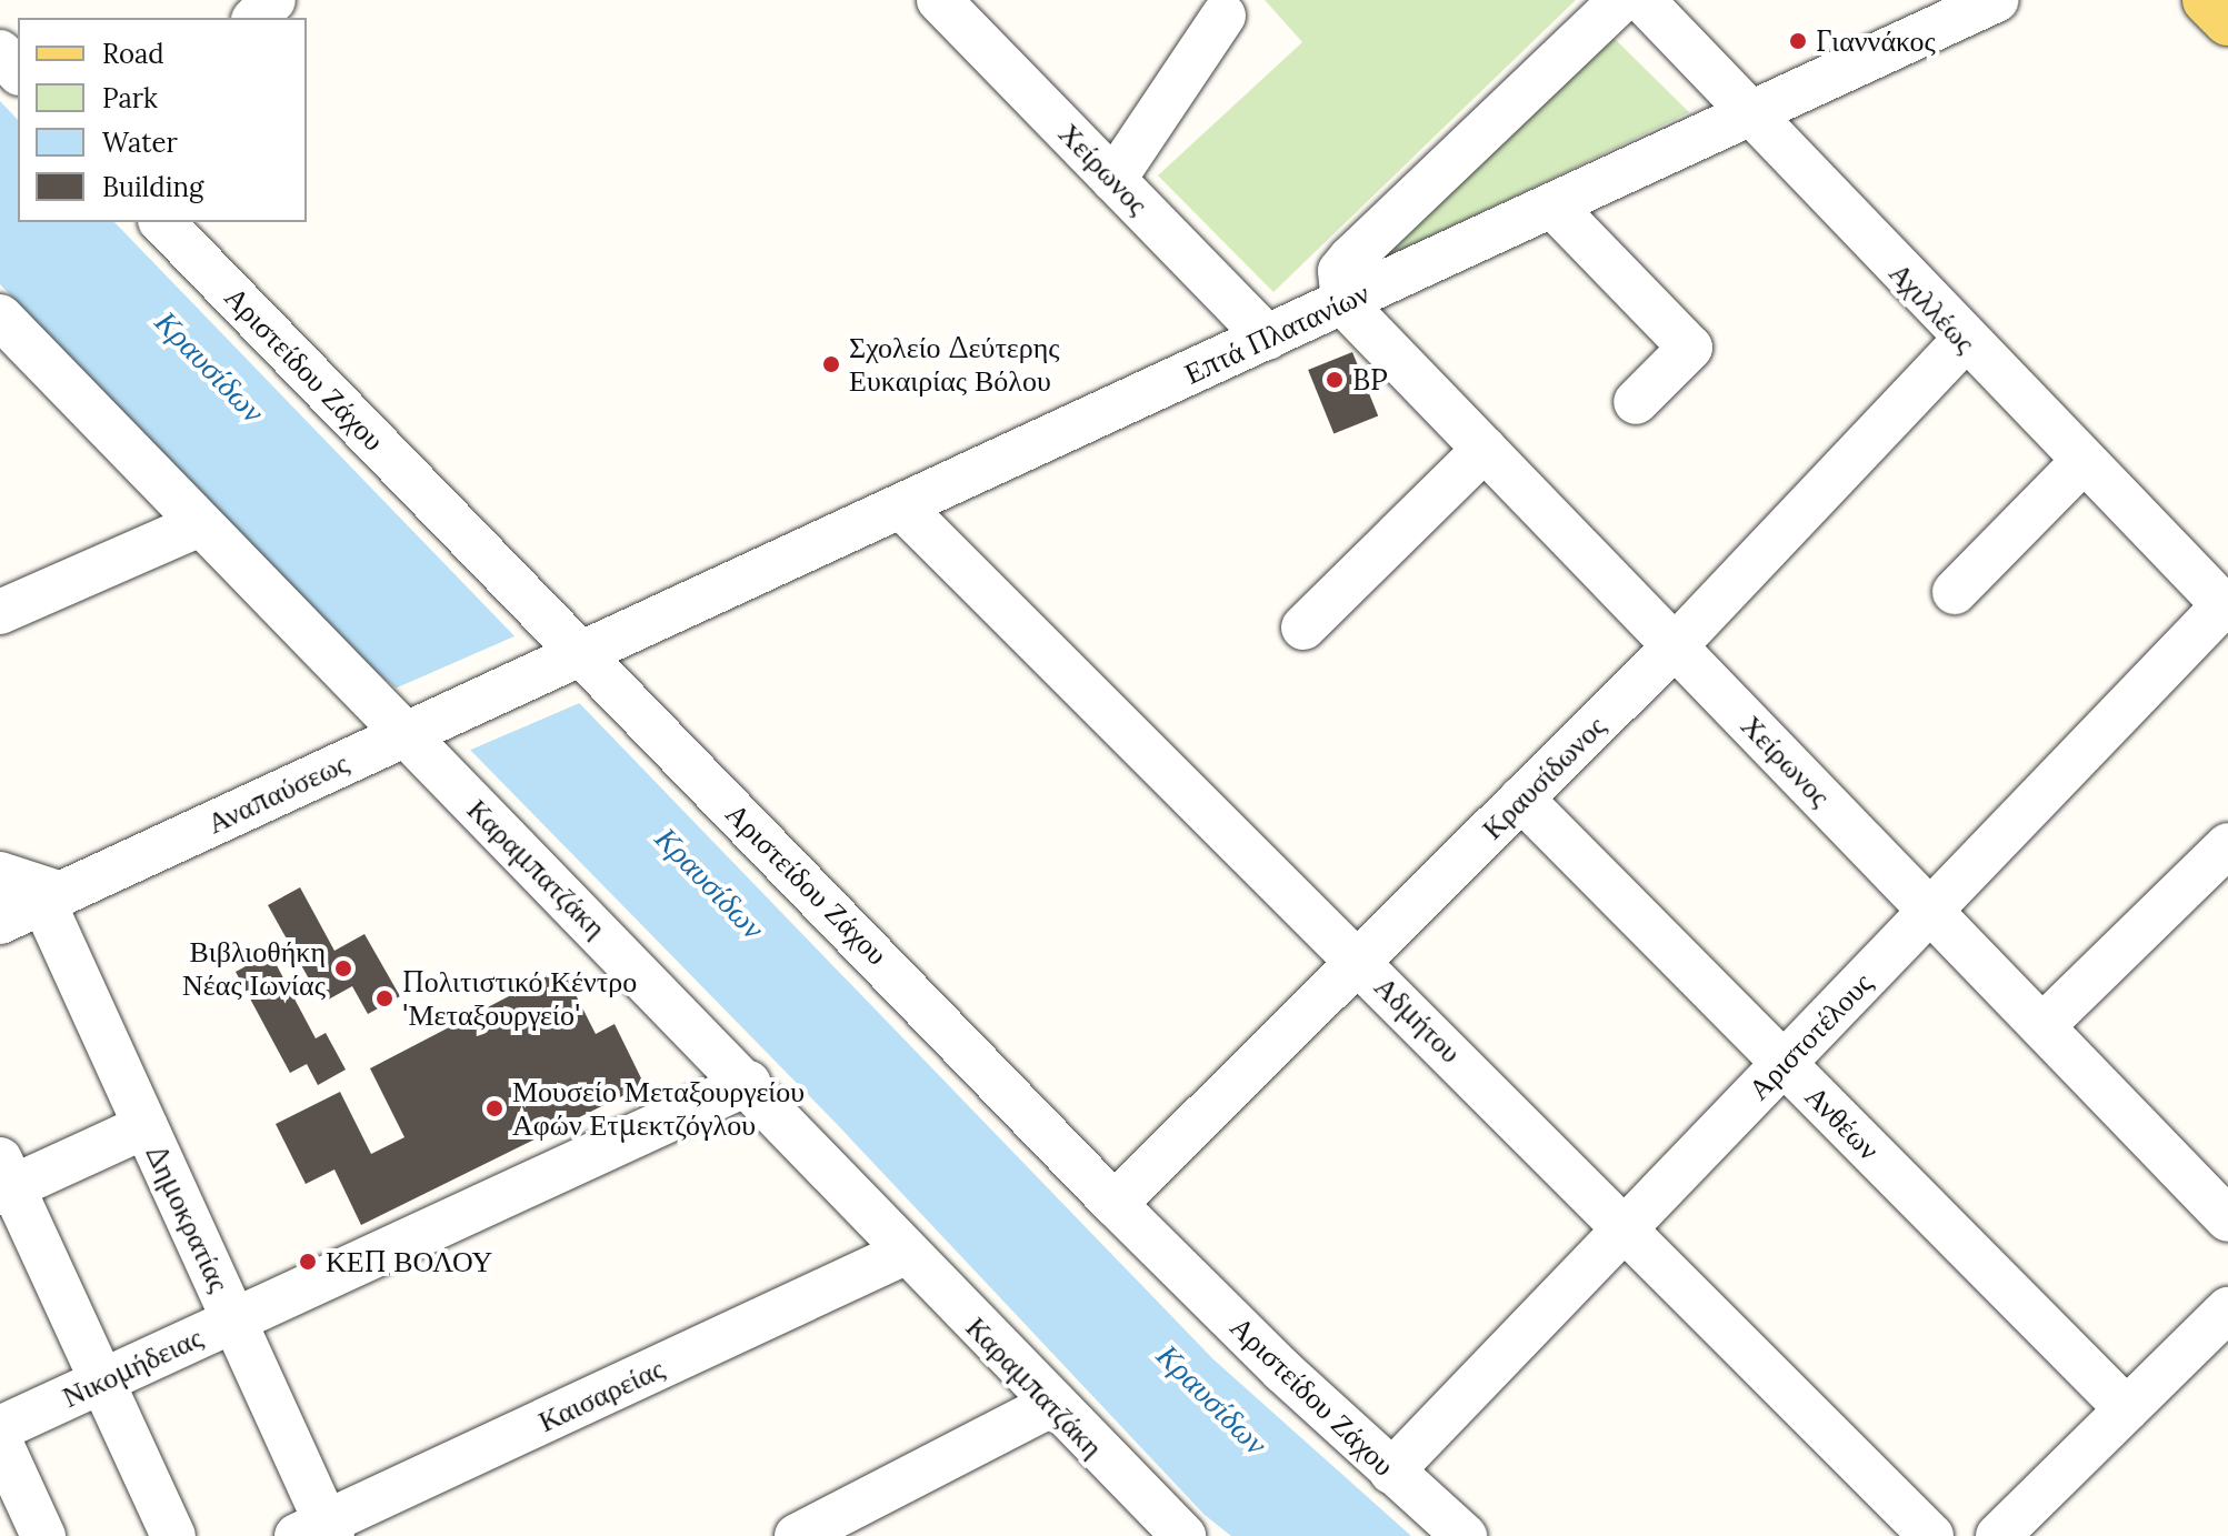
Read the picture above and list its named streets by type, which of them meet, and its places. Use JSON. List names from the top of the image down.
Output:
{
  "streets": {
    "street": [
      "Χείρωνος",
      "Αχιλλέως",
      "Επτά Πλατανίων",
      "Αριστείδου Ζάχου",
      "Κραυσίδωνος",
      "Αναπαύσεως",
      "Καραμπατζάκη",
      "Αδμήτου",
      "Αριστοτέλους",
      "Ανθέων",
      "Δημοκρατίας",
      "Νικομήδειας",
      "Καισαρείας"
    ]
  },
  "crossings": [
    ["Χείρωνος", "Επτά Πλατανίων"],
    ["Χείρωνος", "Κραυσίδωνος"],
    ["Χείρωνος", "Αριστοτέλους"],
    ["Αχιλλέως", "Επτά Πλατανίων"],
    ["Αχιλλέως", "Κραυσίδωνος"],
    ["Αχιλλέως", "Αριστοτέλους"],
    ["Επτά Πλατανίων", "Αριστείδου Ζάχου"],
    ["Επτά Πλατανίων", "Αναπαύσεως"],
    ["Επτά Πλατανίων", "Αδμήτου"],
    ["Αριστείδου Ζάχου", "Κραυσίδωνος"],
    ["Αριστείδου Ζάχου", "Αναπαύσεως"],
    ["Αριστείδου Ζάχου", "Αριστοτέλους"],
    ["Κραυσίδωνος", "Αδμήτου"],
    ["Κραυσίδωνος", "Ανθέων"],
    ["Αναπαύσεως", "Καραμπατζάκη"],
    ["Αναπαύσεως", "Δημοκρατίας"],
    ["Καραμπατζάκη", "Νικομήδειας"],
    ["Καραμπατζάκη", "Καισαρείας"],
    ["Αδμήτου", "Αριστοτέλους"],
    ["Αριστοτέλους", "Ανθέων"],
    ["Δημοκρατίας", "Νικομήδειας"],
    ["Δημοκρατίας", "Καισαρείας"]
  ],
  "water": ["Κραυσίδων"],
  "places": [
    "Γιαννάκος",
    "Σχολείο Δεύτερης Ευκαιρίας Βόλου",
    "BP",
    "Βιβλιοθήκη Νέας Ιωνίας",
    "Πολιτιστικό Κέντρο 'Μεταξουργείο'",
    "Μουσείο Μεταξουργείου Αφών Ετμεκτζόγλου",
    "ΚΕΠ ΒΟΛΟΥ"
  ],
  "legend": [
    "Road",
    "Park",
    "Water",
    "Building"
  ]
}
